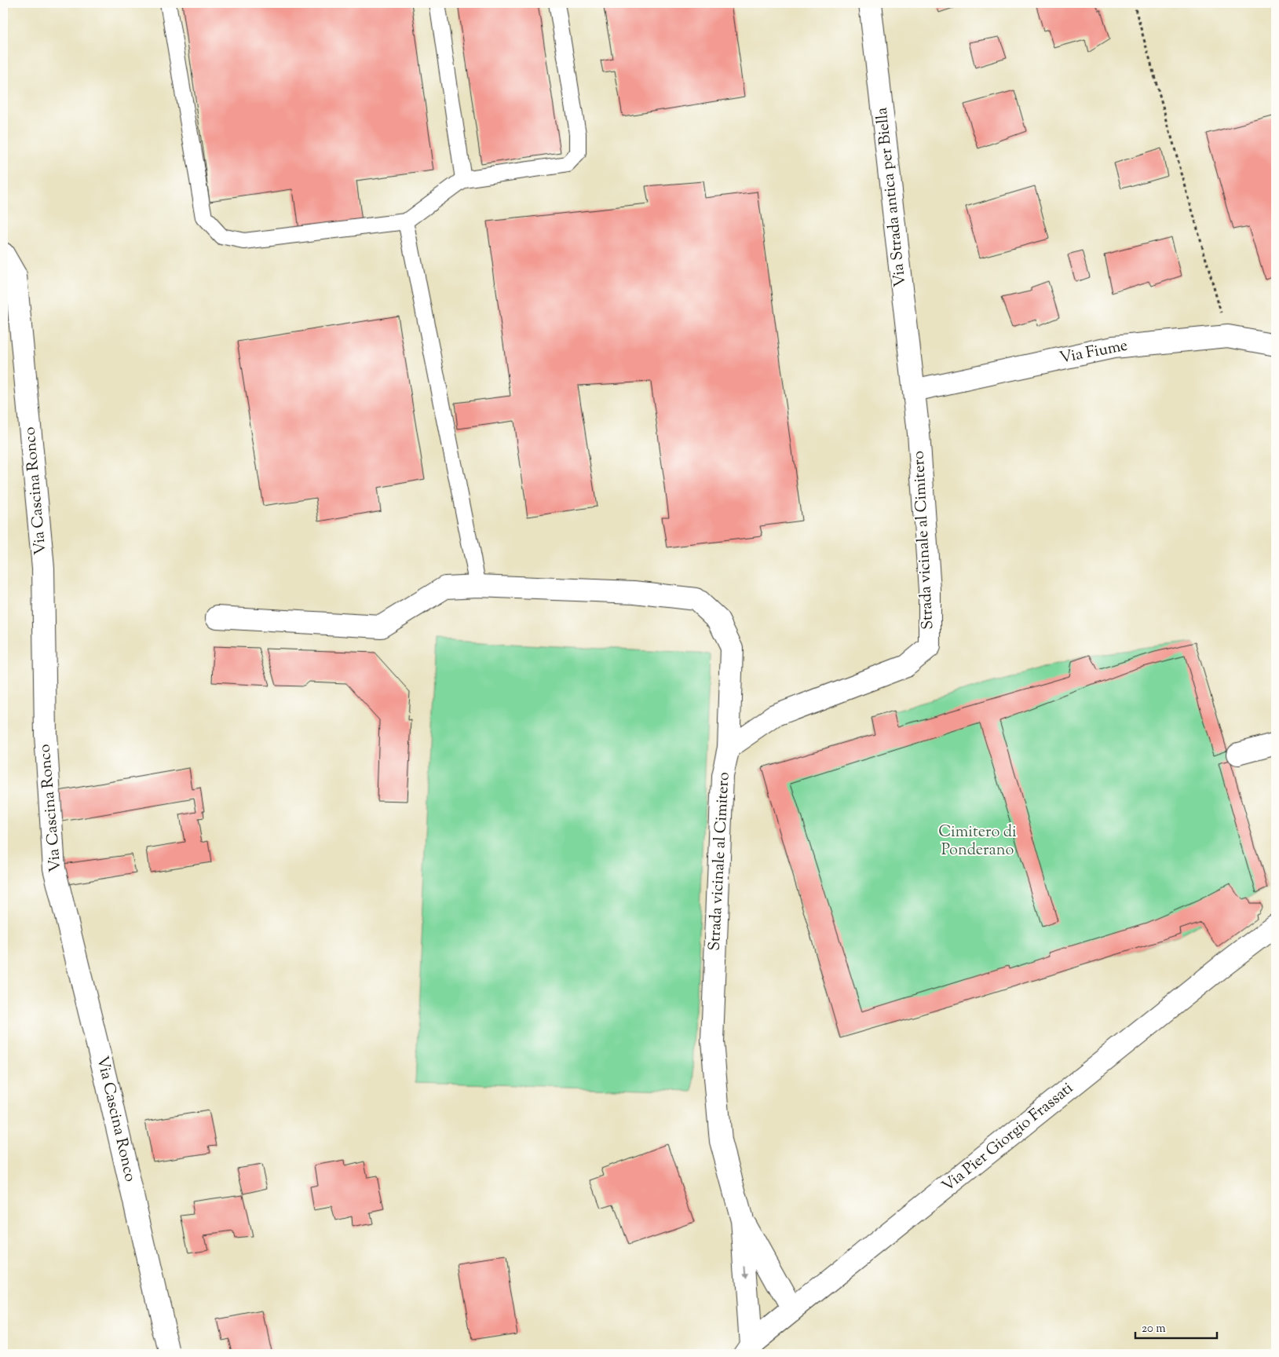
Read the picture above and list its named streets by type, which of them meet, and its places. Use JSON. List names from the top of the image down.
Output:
{
  "streets": {
    "street": [
      "Via Strada antica per Biella",
      "Via Fiume",
      "Via Cascina Ronco",
      "Strada vicinale al Cimitero",
      "Via Pier Giorgio Frassati"
    ]
  },
  "crossings": [
    ["Via Strada antica per Biella", "Via Fiume"],
    ["Via Strada antica per Biella", "Strada vicinale al Cimitero"],
    ["Via Fiume", "Strada vicinale al Cimitero"],
    ["Strada vicinale al Cimitero", "Via Pier Giorgio Frassati"]
  ],
  "parks": ["Cimitero di Ponderano"],
  "scale_bar": "20 m"
}
